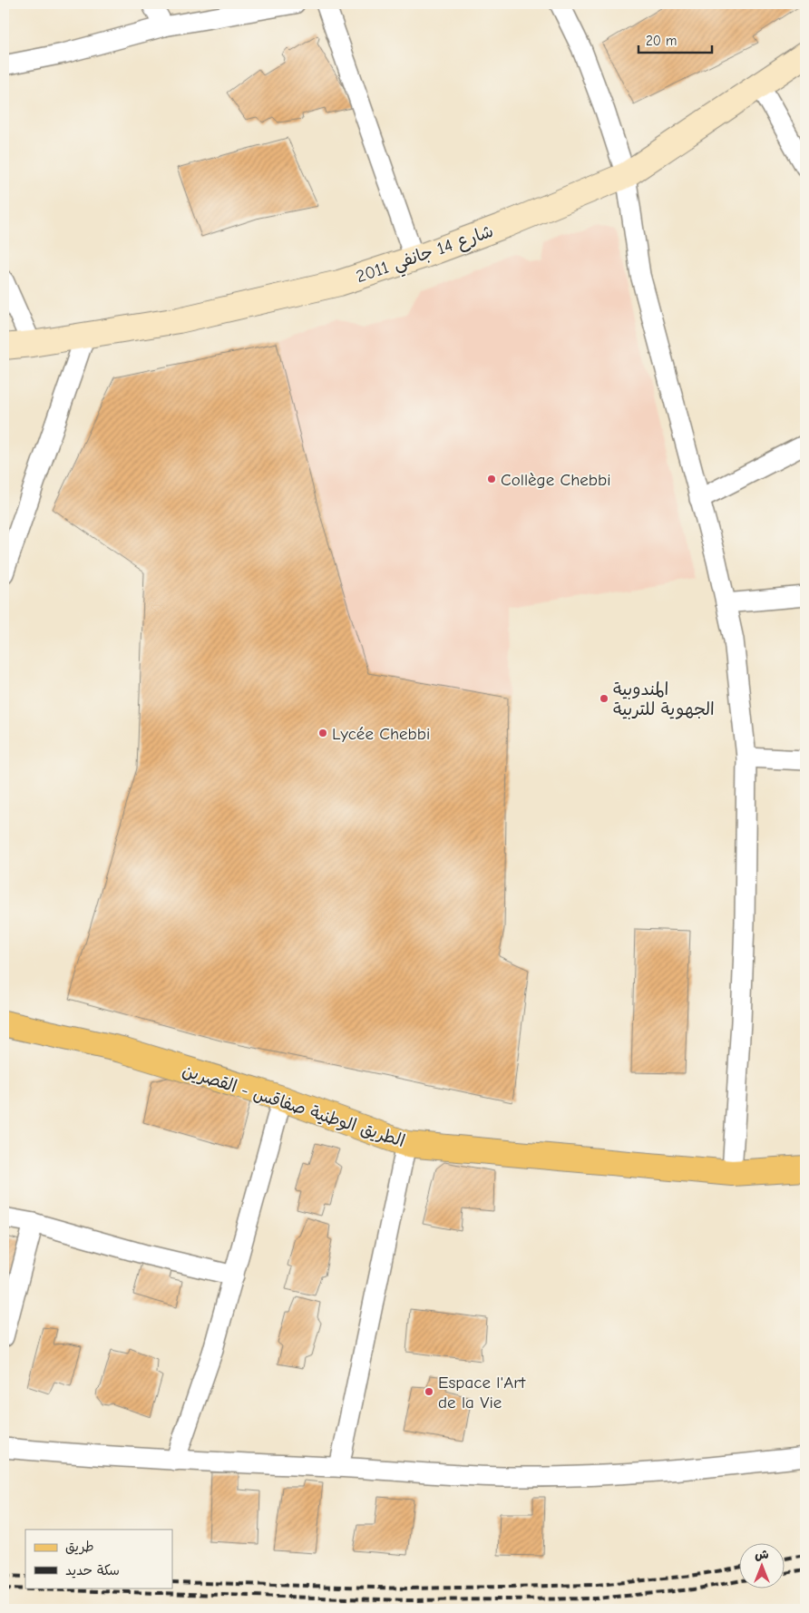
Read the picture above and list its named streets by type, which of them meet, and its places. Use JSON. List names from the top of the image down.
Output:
{
  "streets": {
    "main road": ["شارع 14 جانفي 2011", "الطريق الوطنية صفاقس - القصرين"]
  },
  "places": [
    "Collège Chebbi",
    "المندوبية الجهوية للتربية",
    "Lycée Chebbi",
    "Espace l'Art de la Vie"
  ],
  "legend": ["طريق", "سكة حديد"],
  "scale_bar": "20 m",
  "north": "top"
}
